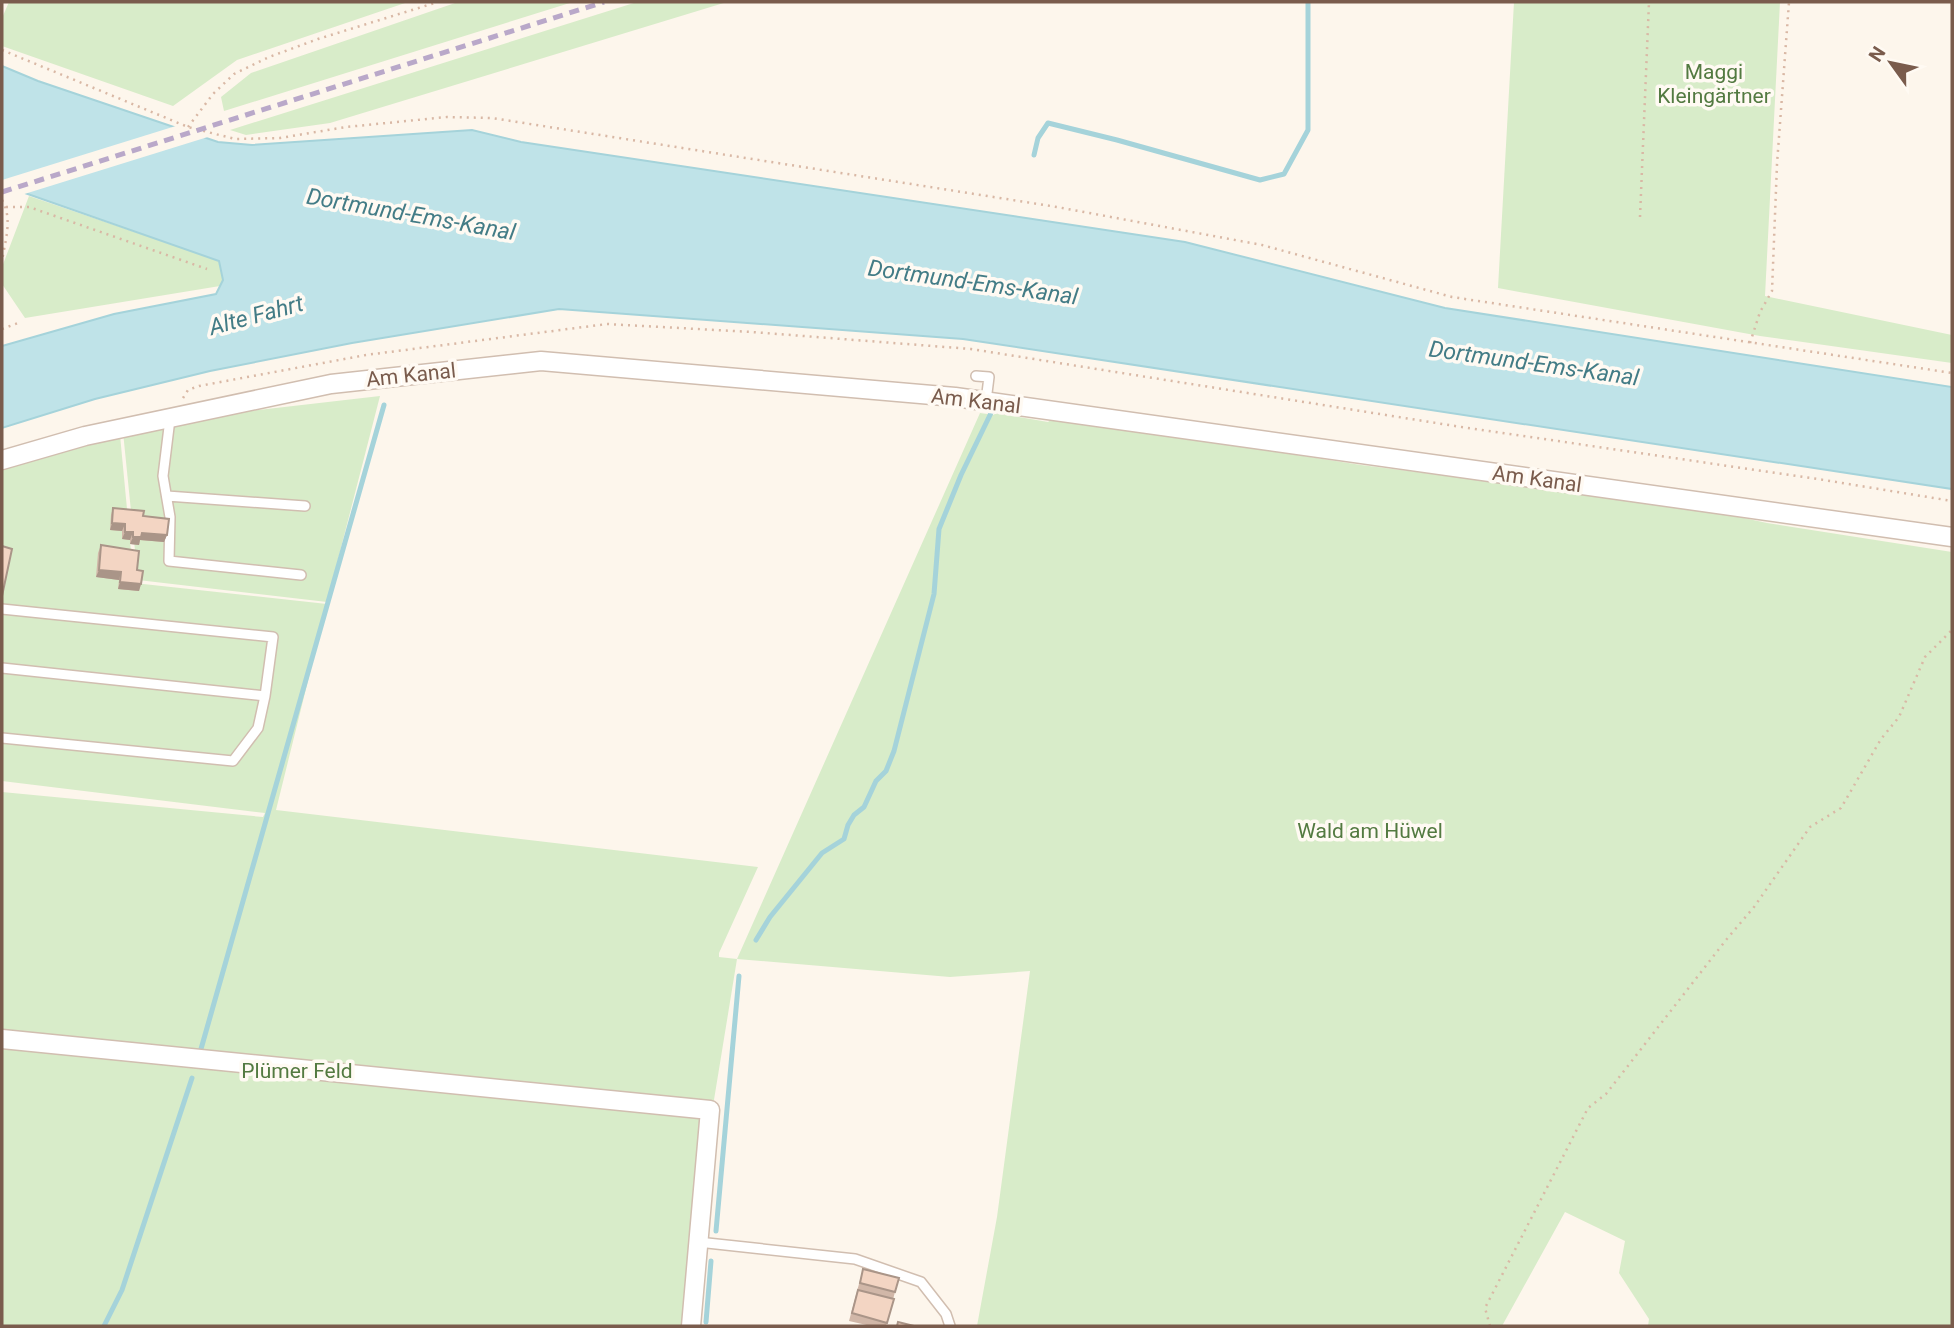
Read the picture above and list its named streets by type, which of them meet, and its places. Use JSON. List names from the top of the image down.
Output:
{
  "streets": {
    "street": ["Am Kanal"]
  },
  "water": ["Dortmund-Ems-Kanal", "Alte Fahrt"],
  "parks": ["Maggi Kleingärtner", "Wald am Hüwel", "Plümer Feld"],
  "north": "top left"
}
